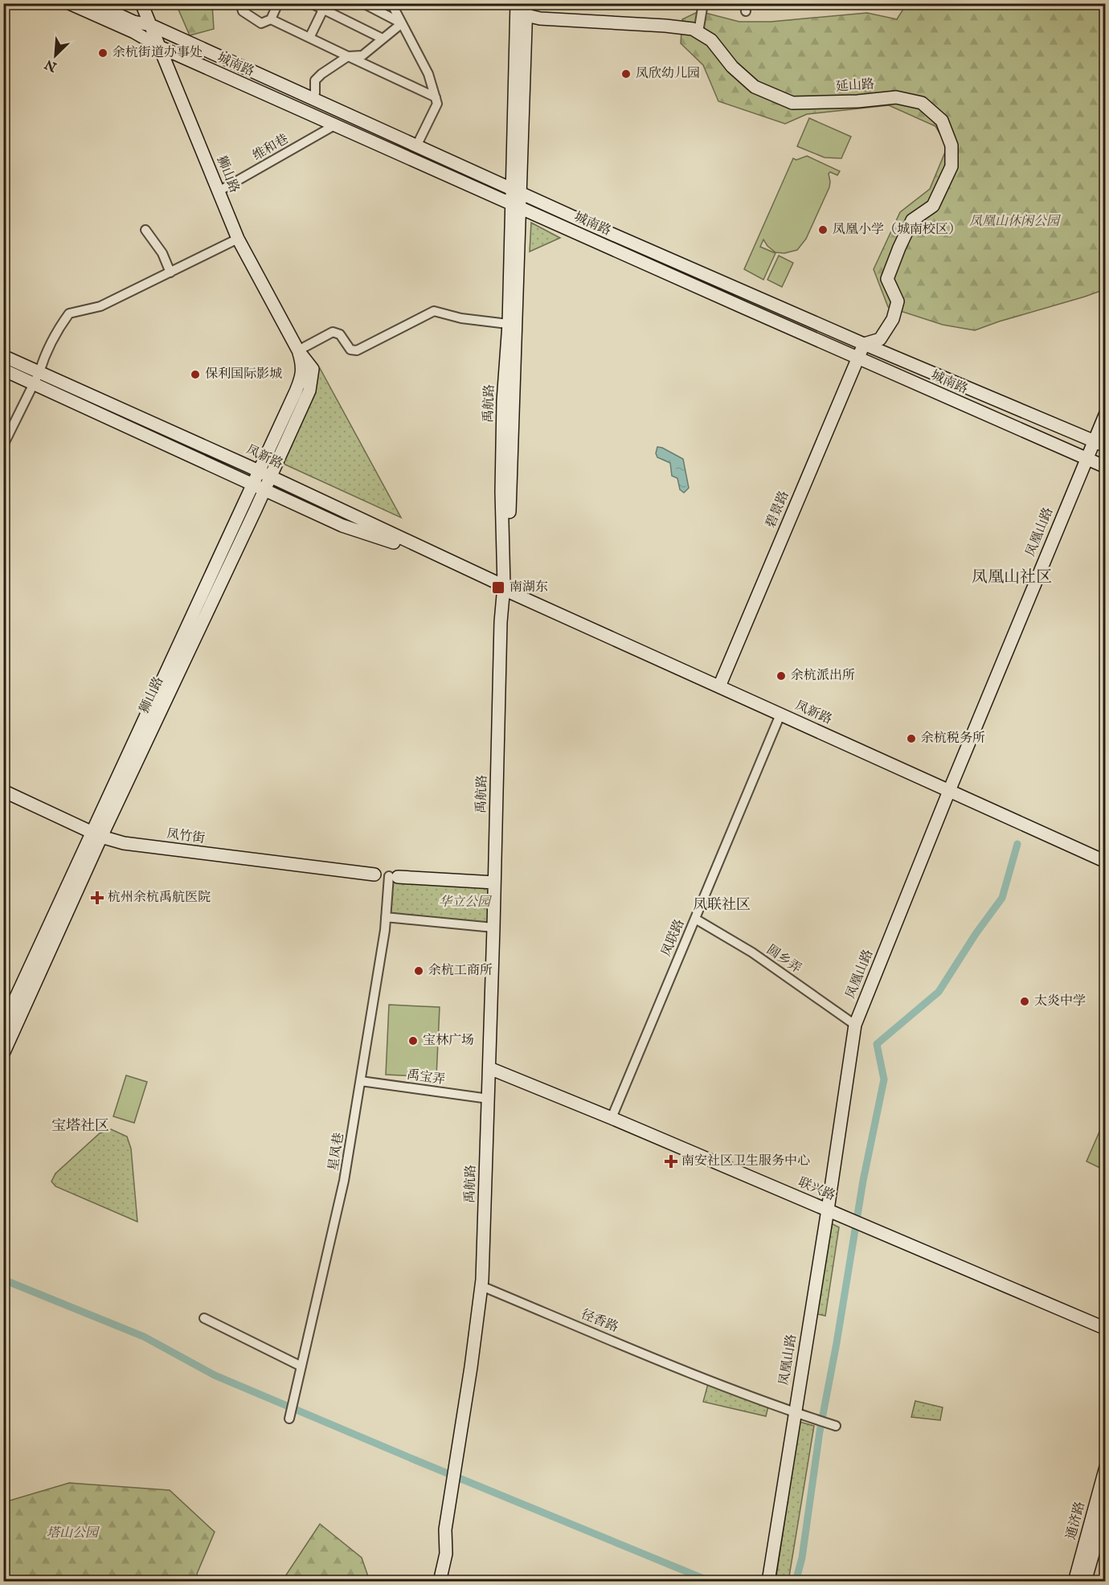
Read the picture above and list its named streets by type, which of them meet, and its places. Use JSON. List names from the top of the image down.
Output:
{
  "streets": {
    "main road": [
      "城南路",
      "延山路",
      "狮山路",
      "禹航路",
      "凤新路",
      "碧景路",
      "凤凰山路",
      "凤竹街",
      "联兴路",
      "通济路"
    ],
    "street": [
      "维和巷",
      "凤联路",
      "圆乡弄",
      "禹宝弄",
      "星凤巷",
      "径香路"
    ]
  },
  "crossings": [
    ["城南路", "延山路"],
    ["城南路", "维和巷"],
    ["城南路", "狮山路"],
    ["城南路", "禹航路"],
    ["城南路", "碧景路"],
    ["城南路", "凤凰山路"],
    ["延山路", "禹航路"],
    ["延山路", "碧景路"],
    ["维和巷", "狮山路"],
    ["狮山路", "凤新路"],
    ["狮山路", "凤竹街"],
    ["禹航路", "凤新路"],
    ["禹航路", "禹宝弄"],
    ["禹航路", "联兴路"],
    ["禹航路", "径香路"],
    ["凤新路", "碧景路"],
    ["凤新路", "凤凰山路"],
    ["凤新路", "凤联路"],
    ["凤凰山路", "圆乡弄"],
    ["凤凰山路", "联兴路"],
    ["凤凰山路", "径香路"],
    ["凤联路", "圆乡弄"],
    ["凤联路", "联兴路"],
    ["禹宝弄", "星凤巷"]
  ],
  "districts": ["凤凰山社区", "凤联社区", "宝塔社区"],
  "parks": ["凤凰山休闲公园", "华立公园", "塔山公园"],
  "places": {
    "other": [
      "余杭街道办事处",
      "凤欣幼儿园",
      "凤凰小学（城南校区）",
      "保利国际影城",
      "余杭派出所",
      "余杭税务所",
      "余杭工商所",
      "太炎中学",
      "宝林广场"
    ],
    "transit": ["南湖东"],
    "health": ["杭州余杭禹航医院", "南安社区卫生服务中心"]
  },
  "north": "bottom left"
}
